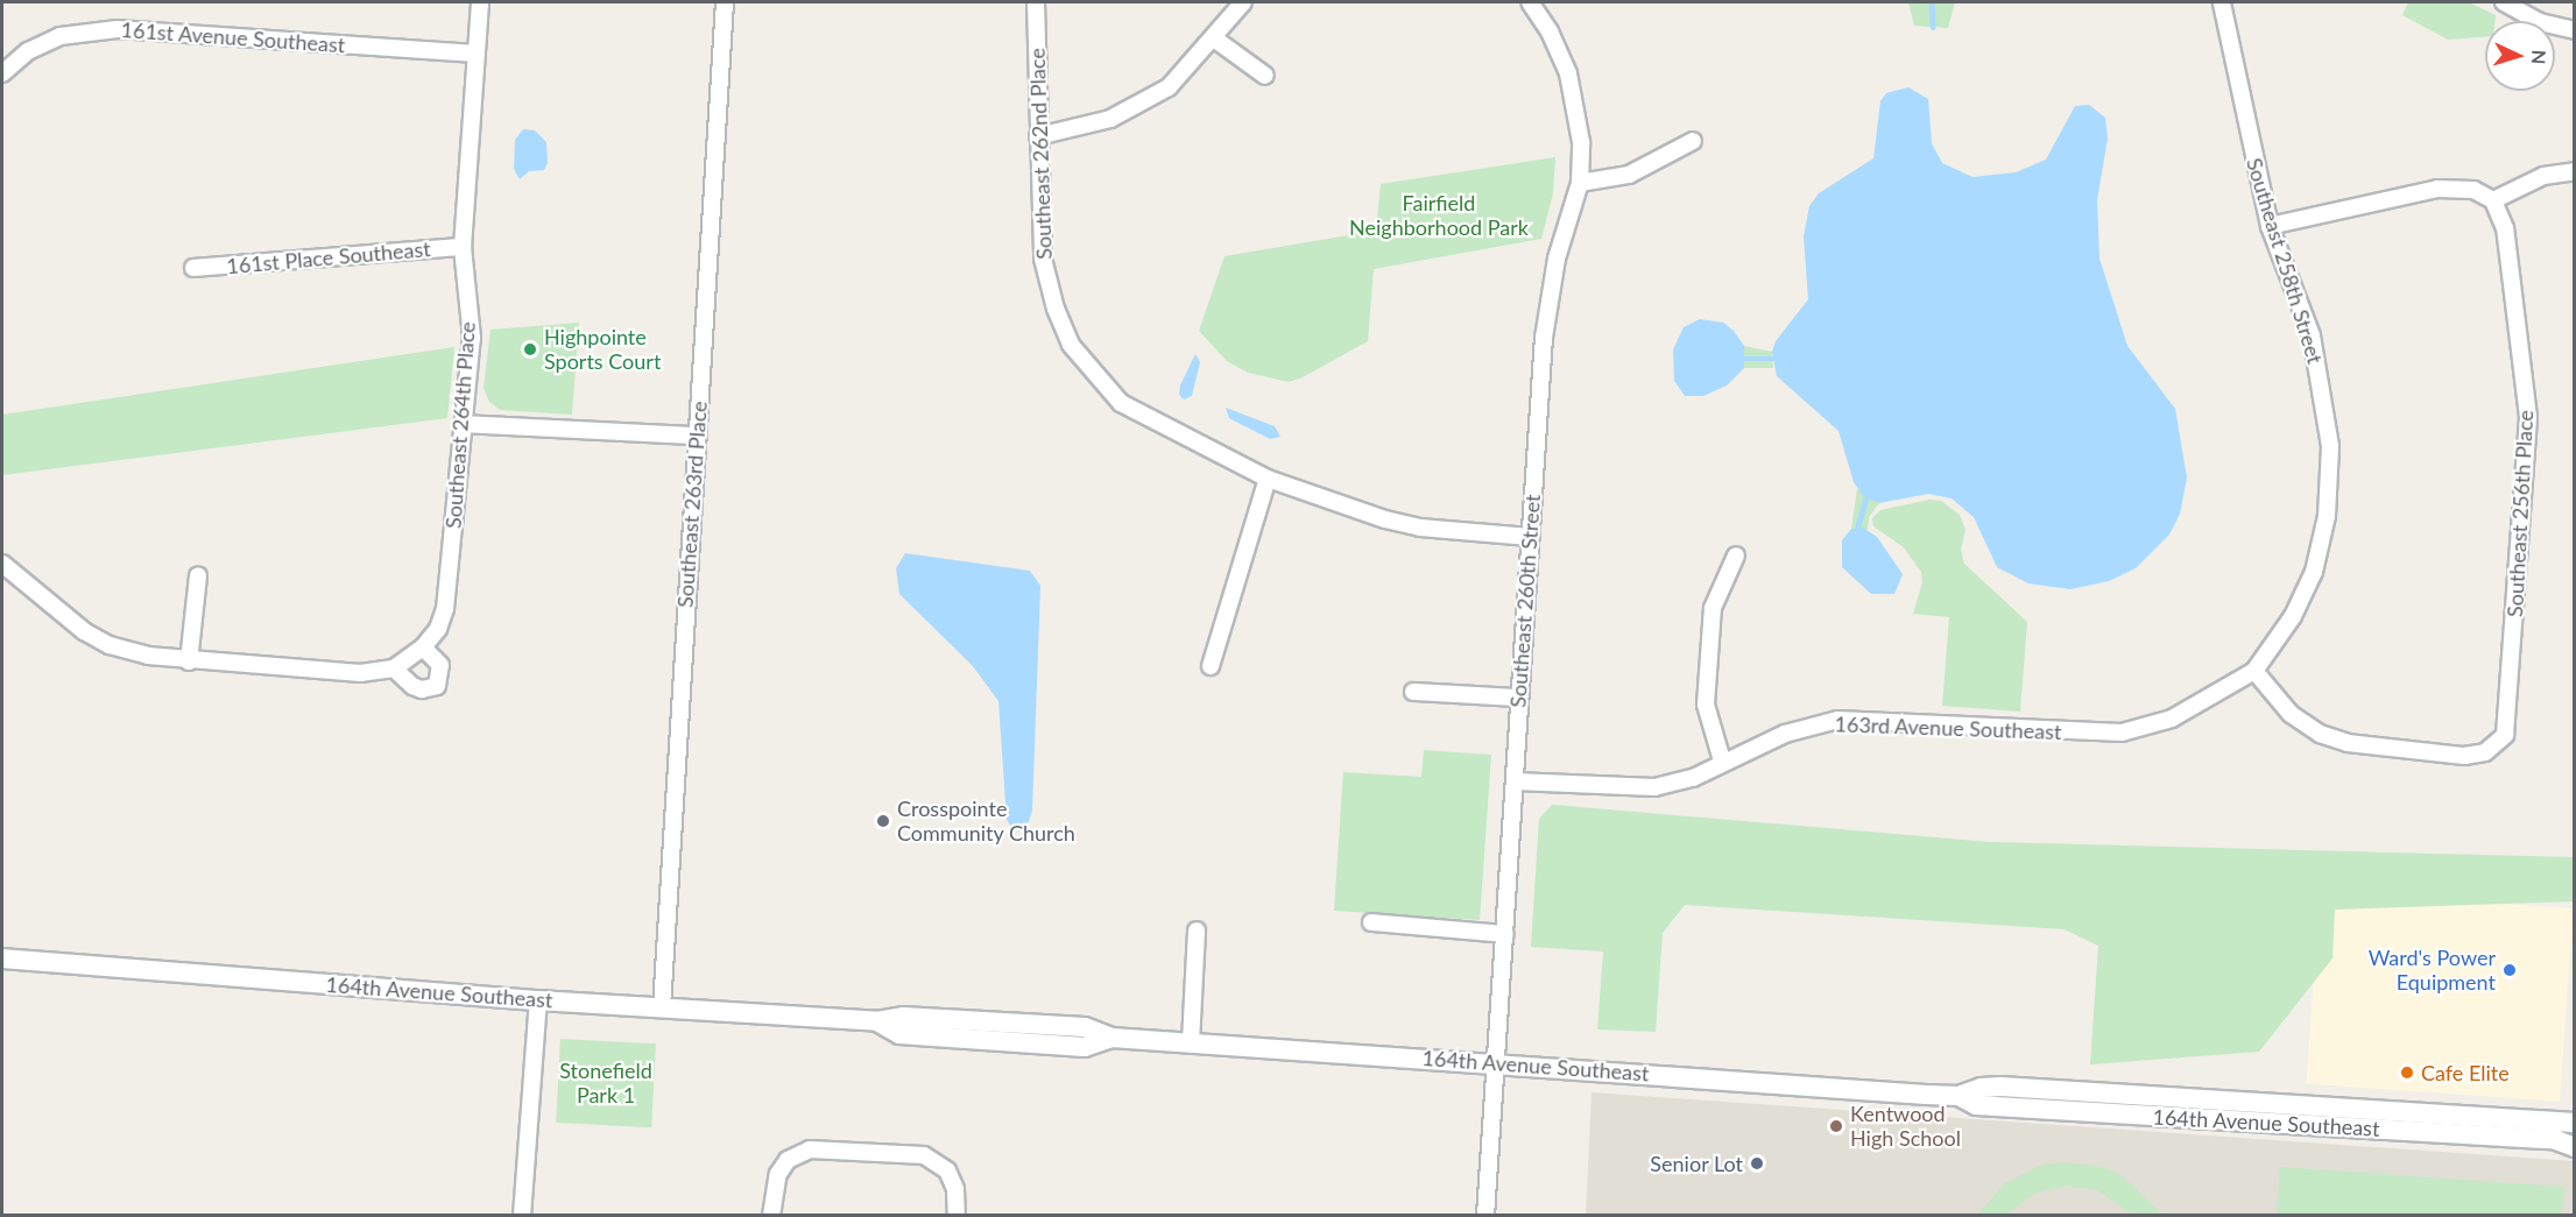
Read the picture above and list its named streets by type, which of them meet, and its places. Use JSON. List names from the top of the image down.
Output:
{
  "streets": {
    "street": [
      "161st Avenue Southeast",
      "Southeast 262nd Place",
      "161st Place Southeast",
      "Southeast 258th Street",
      "Southeast 264th Place",
      "Southeast 263rd Place",
      "Southeast 256th Place",
      "Southeast 260th Street",
      "163rd Avenue Southeast",
      "164th Avenue Southeast"
    ]
  },
  "crossings": [
    ["161st Avenue Southeast", "Southeast 264th Place"],
    ["Southeast 262nd Place", "Southeast 260th Street"],
    ["161st Place Southeast", "Southeast 264th Place"],
    ["Southeast 258th Street", "Southeast 256th Place"],
    ["Southeast 258th Street", "163rd Avenue Southeast"],
    ["Southeast 263rd Place", "164th Avenue Southeast"],
    ["Southeast 256th Place", "163rd Avenue Southeast"],
    ["Southeast 260th Street", "163rd Avenue Southeast"],
    ["Southeast 260th Street", "164th Avenue Southeast"]
  ],
  "parks": ["Fairfield Neighborhood Park", "Stonefield Park 1"],
  "places": [
    "Highpointe Sports Court",
    "Crosspointe Community Church",
    "Ward's Power Equipment",
    "Cafe Elite",
    "Kentwood High School",
    "Senior Lot"
  ],
  "north": "right"
}
